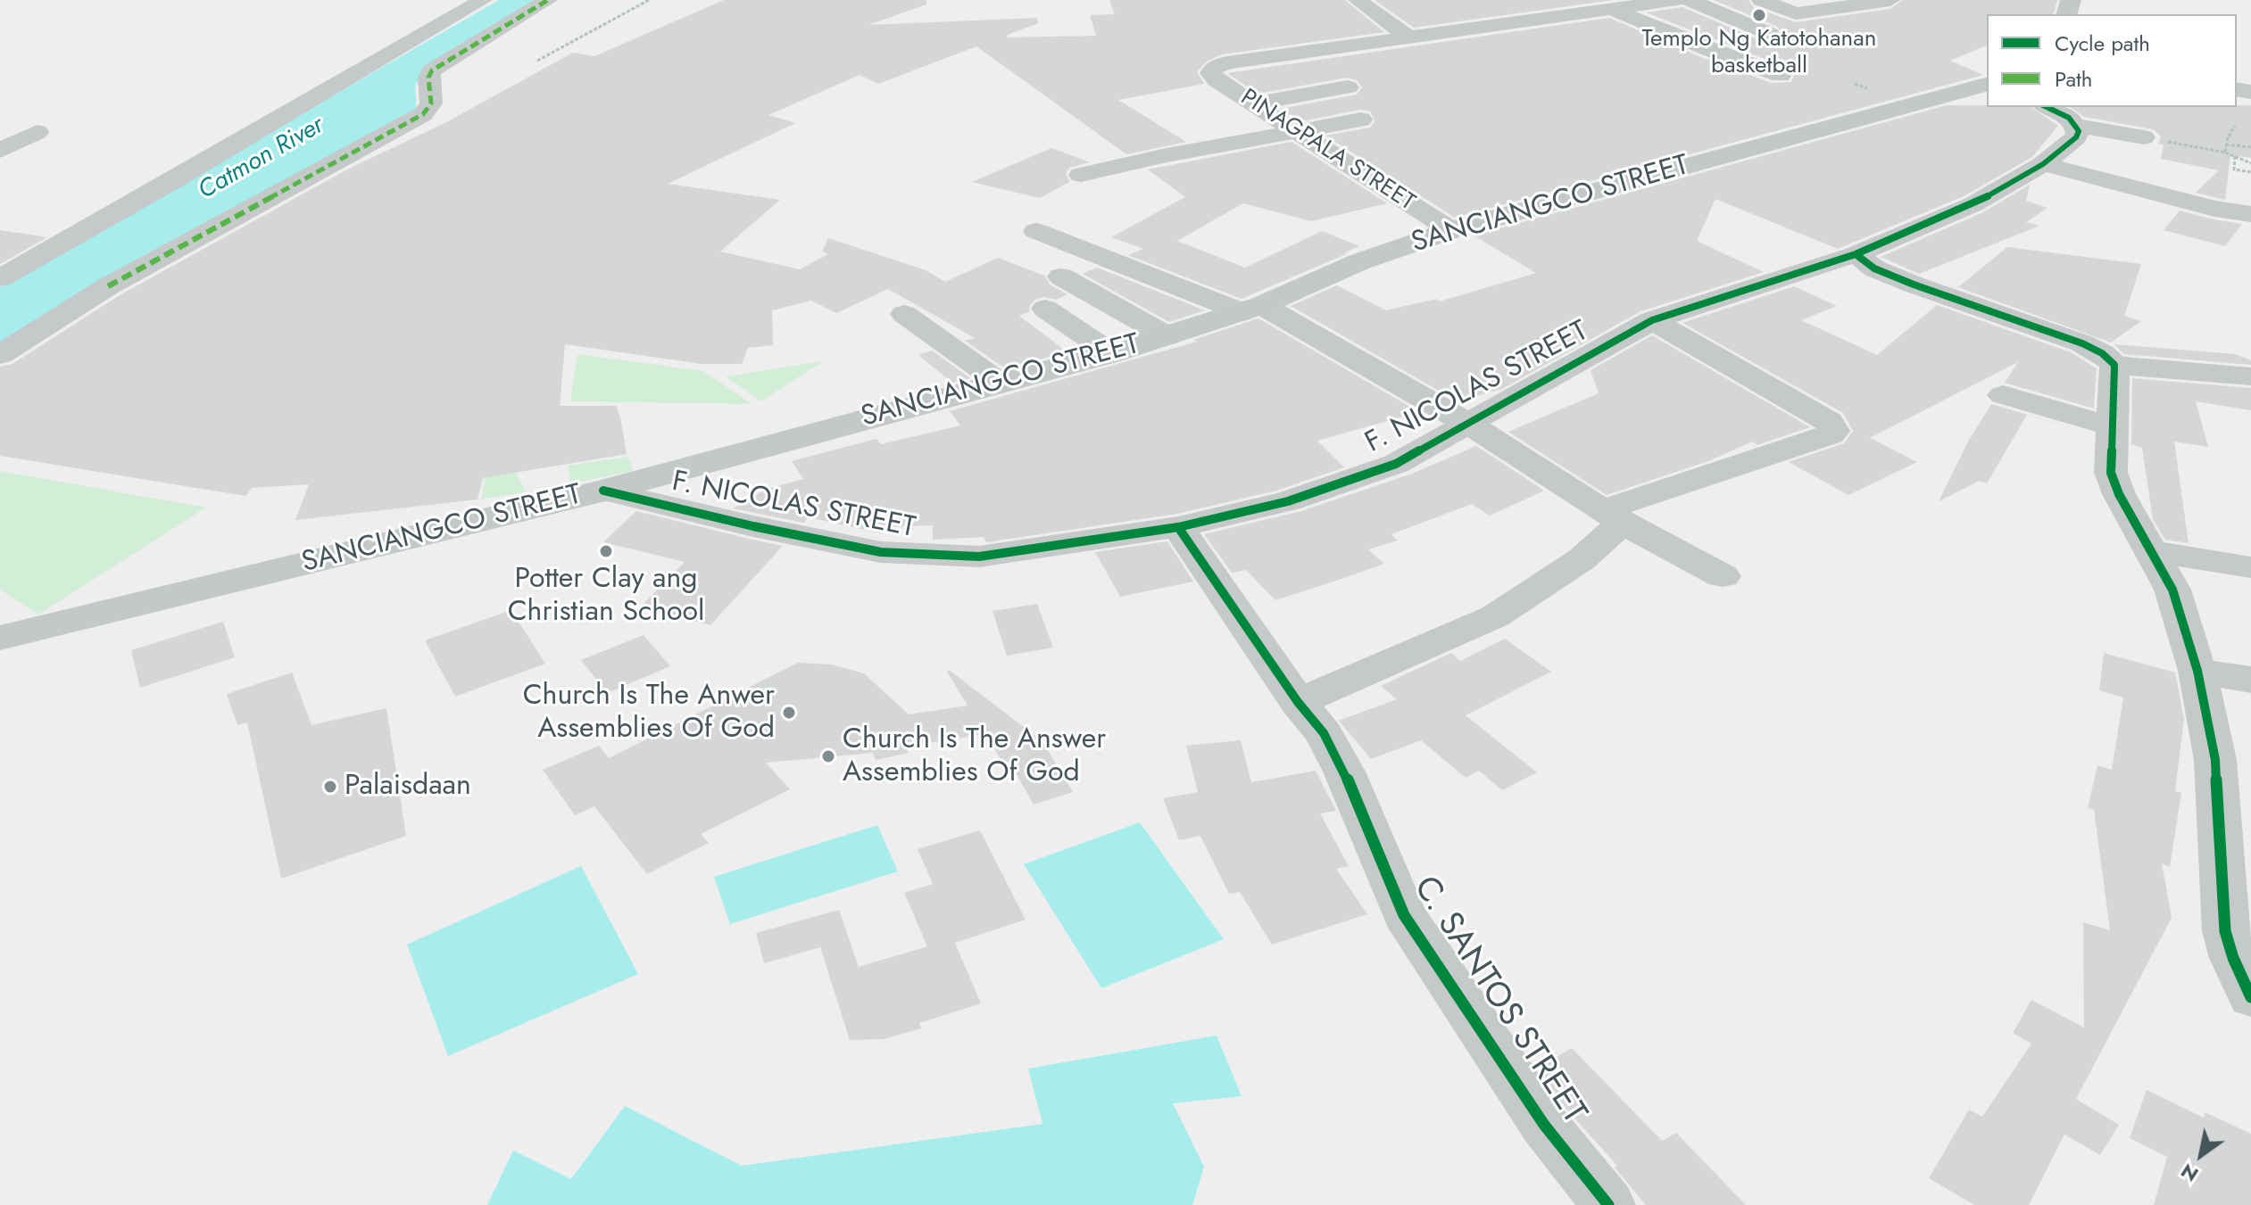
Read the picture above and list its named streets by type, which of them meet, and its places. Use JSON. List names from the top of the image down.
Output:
{
  "streets": {
    "main road": ["SANCIANGCO STREET"],
    "street": ["PINAGPALA STREET", "F. NICOLAS STREET", "C. SANTOS STREET"]
  },
  "crossings": [
    ["PINAGPALA STREET", "SANCIANGCO STREET"],
    ["SANCIANGCO STREET", "F. NICOLAS STREET"],
    ["F. NICOLAS STREET", "C. SANTOS STREET"]
  ],
  "water": ["Catmon River"],
  "places": [
    "Templo Ng Katotohanan basketball",
    "Potter Clay ang Christian School",
    "Church Is The Anwer Assemblies Of God",
    "Church Is The Answer Assemblies Of God",
    "Palaisdaan"
  ],
  "legend": ["Cycle path", "Path"],
  "north": "bottom left"
}
